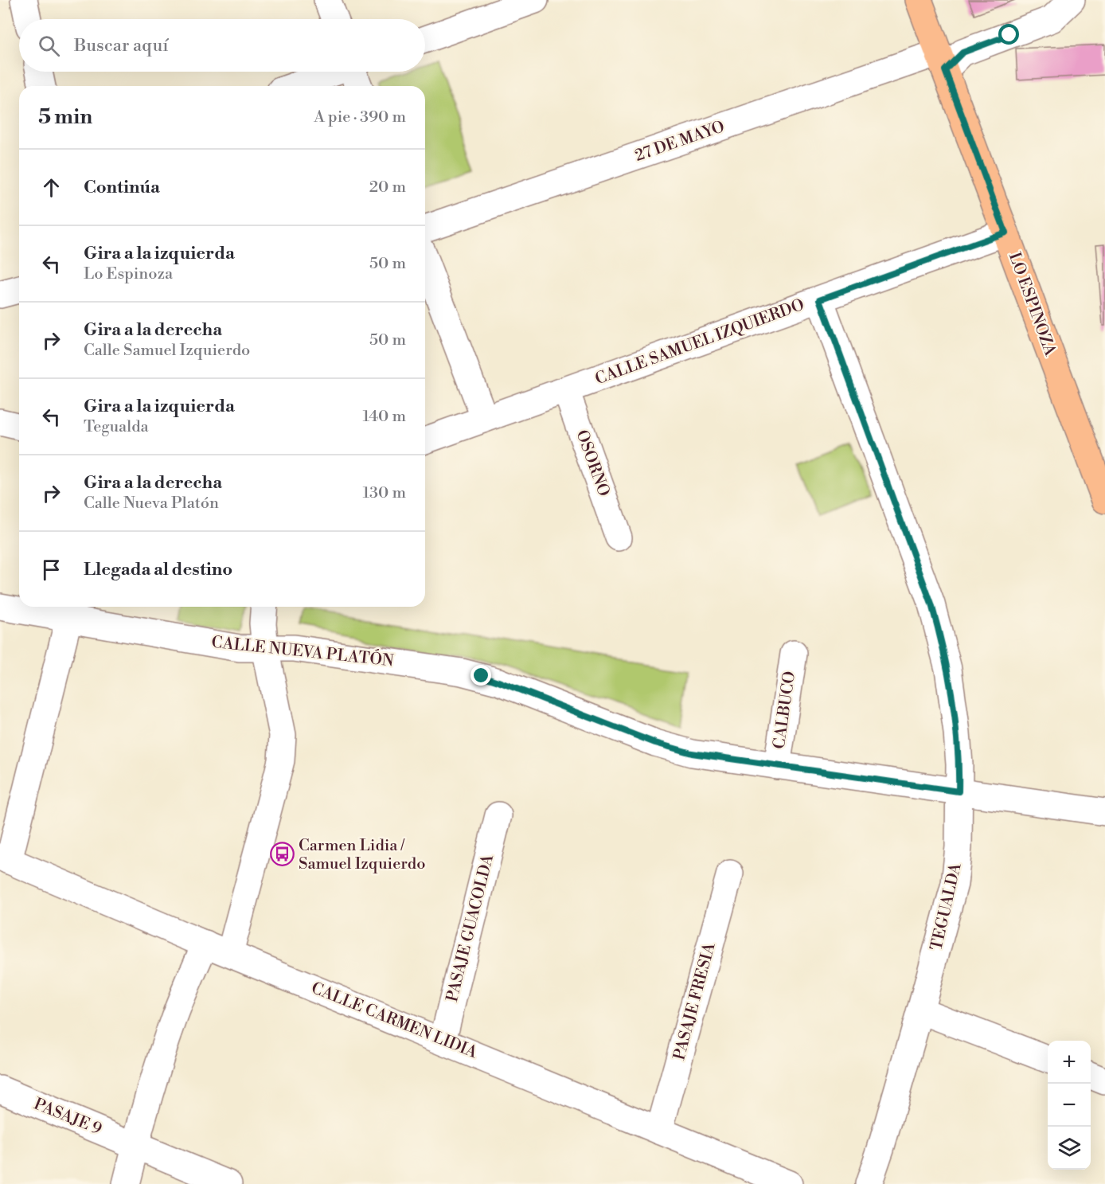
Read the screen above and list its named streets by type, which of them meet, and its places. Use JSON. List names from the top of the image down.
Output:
{
  "streets": {
    "main road": ["LO ESPINOZA"],
    "street": [
      "27 DE MAYO",
      "CALLE SAMUEL IZQUIERDO",
      "OSORNO",
      "CALLE NUEVA PLATÓN",
      "CALBUCO",
      "TEGUALDA",
      "PASAJE GUACOLDA",
      "PASAJE FRESIA",
      "CALLE CARMEN LIDIA",
      "PASAJE 9"
    ]
  },
  "crossings": [
    ["27 DE MAYO", "LO ESPINOZA"],
    ["LO ESPINOZA", "CALLE SAMUEL IZQUIERDO"],
    ["CALLE SAMUEL IZQUIERDO", "OSORNO"],
    ["CALLE SAMUEL IZQUIERDO", "TEGUALDA"],
    ["CALLE NUEVA PLATÓN", "CALBUCO"],
    ["CALLE NUEVA PLATÓN", "TEGUALDA"],
    ["PASAJE GUACOLDA", "CALLE CARMEN LIDIA"],
    ["PASAJE FRESIA", "CALLE CARMEN LIDIA"]
  ],
  "places": {
    "bus stop": ["Carmen Lidia / Samuel Izquierdo"]
  },
  "page": {
    "search": "Buscar aquí",
    "heading": ["5 min", "A pie · 390 m"],
    "list": [
      ["Continúa", "20 m"],
      ["Gira a la izquierda", "Lo Espinoza", "50 m"],
      ["Gira a la derecha", "Calle Samuel Izquierdo", "50 m"],
      ["Gira a la izquierda", "Tegualda", "140 m"],
      ["Gira a la derecha", "Calle Nueva Platón", "130 m"],
      "Llegada al destino"
    ],
    "map_buttons": ["+", "−"]
  }
}
